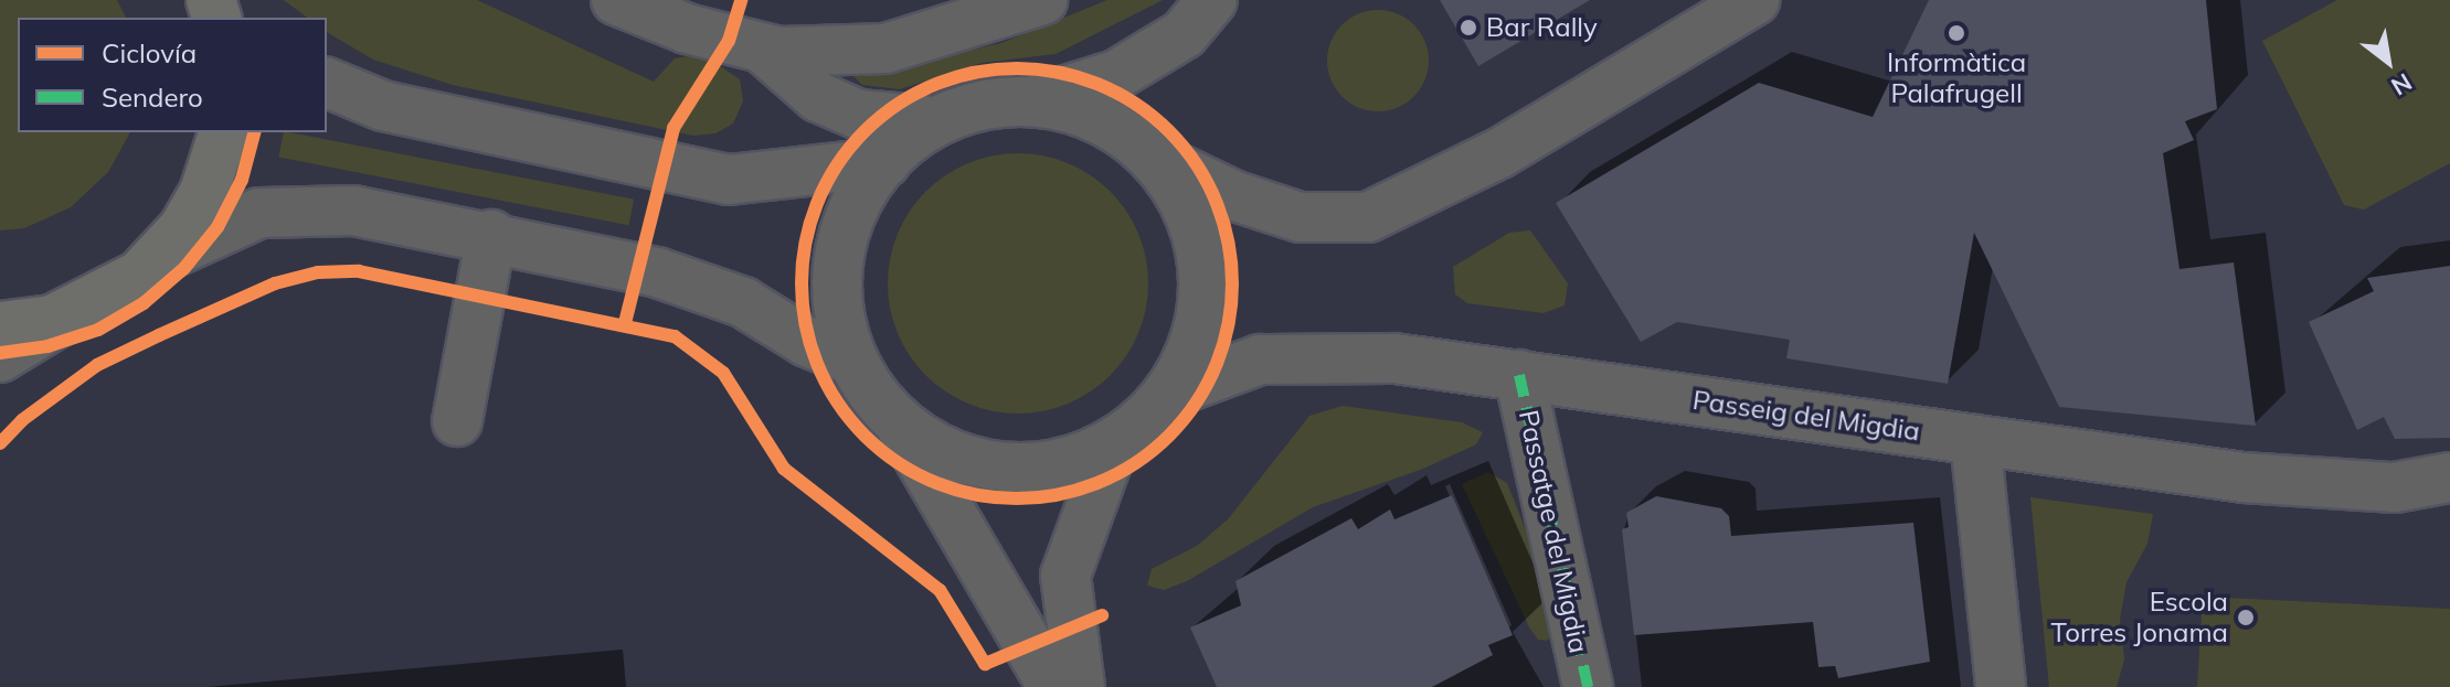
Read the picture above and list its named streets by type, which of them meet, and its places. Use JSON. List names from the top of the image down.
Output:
{
  "streets": {
    "street": ["Passeig del Migdia", "Passatge del Migdia"]
  },
  "crossings": [
    ["Passeig del Migdia", "Passatge del Migdia"]
  ],
  "places": ["Bar Rally", "Informàtica Palafrugell", "Escola Torres Jonama"],
  "legend": ["Ciclovía", "Sendero"],
  "north": "bottom right"
}
